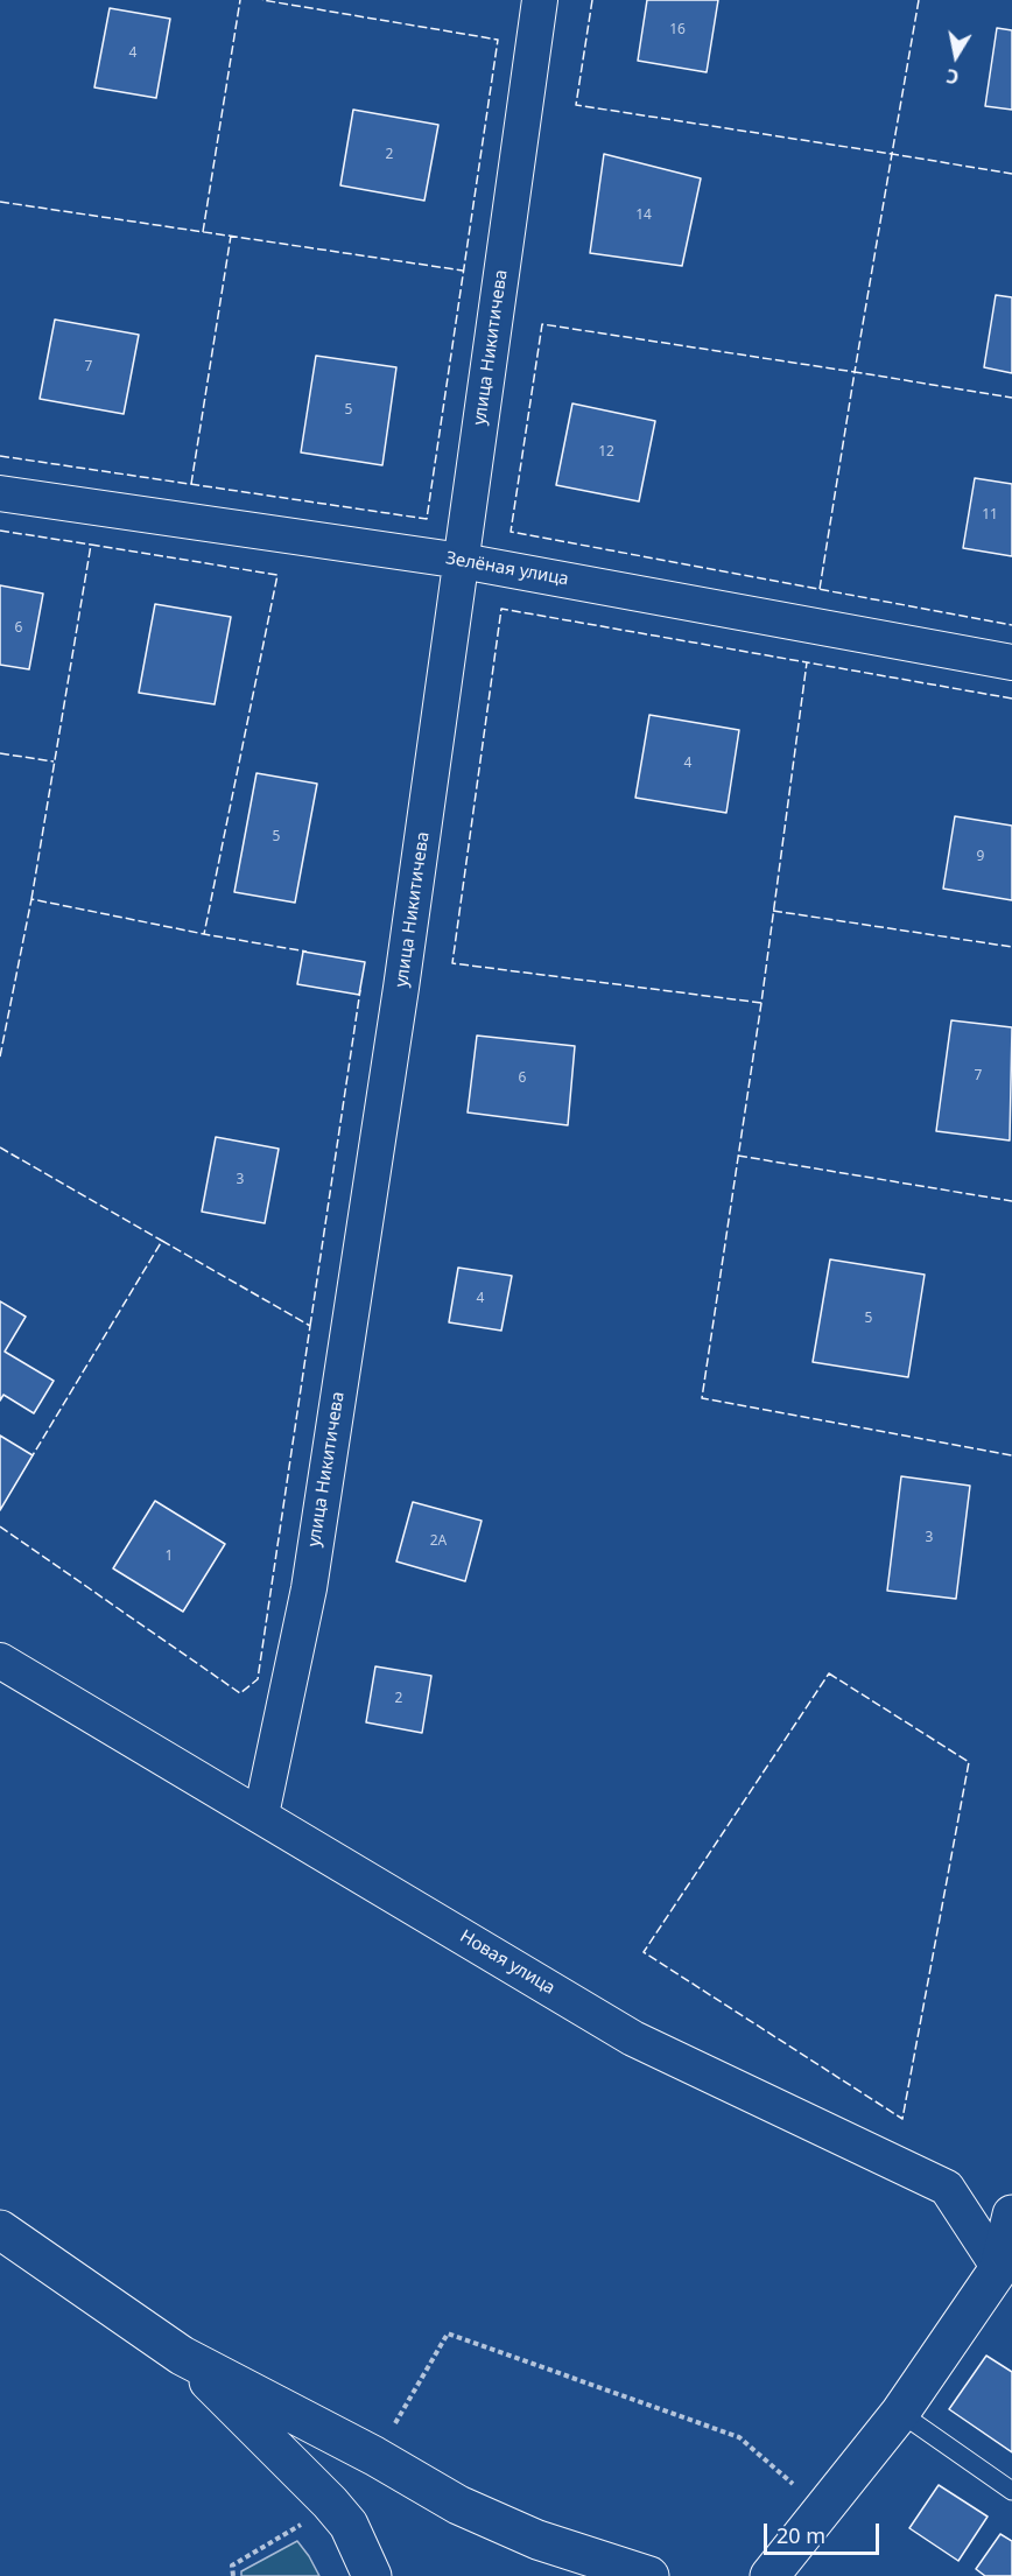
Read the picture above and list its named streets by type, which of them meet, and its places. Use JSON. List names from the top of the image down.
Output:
{
  "streets": {
    "street": ["улица Никитичева", "Зелёная улица", "Новая улица"]
  },
  "crossings": [
    ["улица Никитичева", "Зелёная улица"],
    ["улица Никитичева", "Новая улица"]
  ],
  "house_numbers": [
    "16",
    "4",
    "2",
    "14",
    "7",
    "5",
    "12",
    "11",
    "6",
    "4",
    "5",
    "9",
    "7",
    "6",
    "3",
    "4",
    "5",
    "3",
    "2А",
    "1",
    "2"
  ],
  "scale_bar": "20 m",
  "north": "bottom"
}
